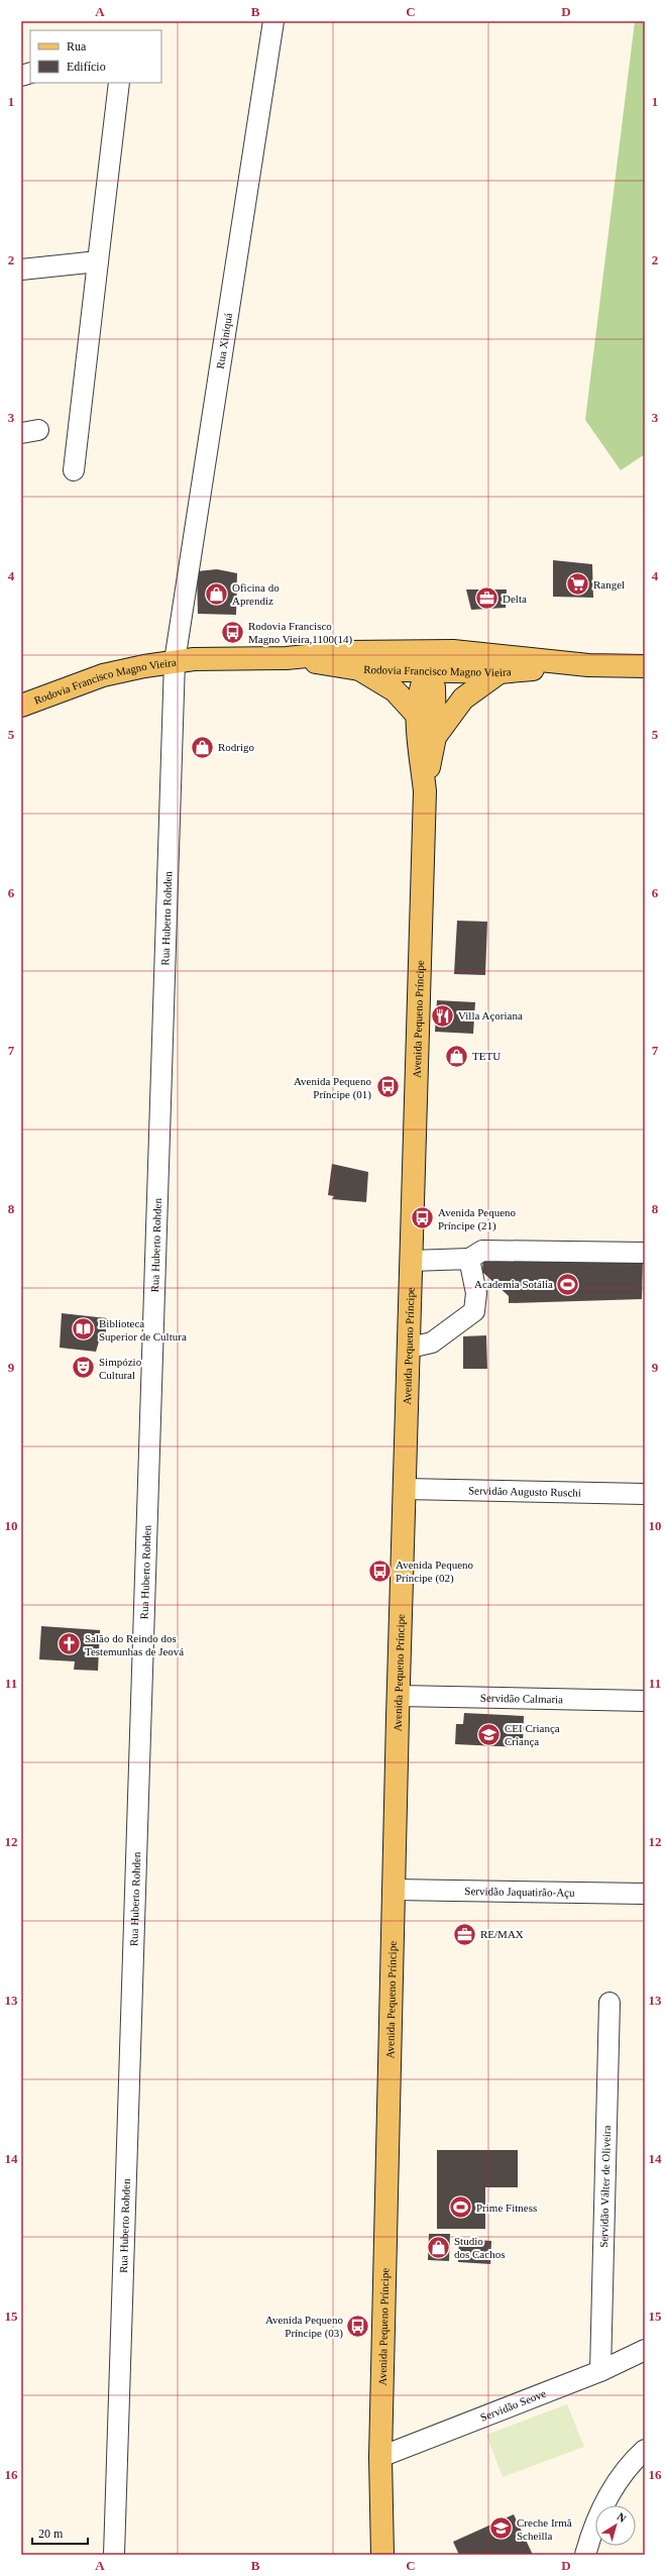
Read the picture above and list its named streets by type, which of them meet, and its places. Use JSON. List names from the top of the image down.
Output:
{
  "streets": {
    "main road": ["Rodovia Francisco Magno Vieira", "Avenida Pequeno Príncipe"],
    "street": [
      "Rua Xiniquá",
      "Rua Huberto Rohden",
      "Servidão Augusto Ruschi",
      "Servidão Calmaria",
      "Servidão Jaquatirão-Açu",
      "Servidão Válter de Oliveira",
      "Servidão Seove"
    ]
  },
  "crossings": [
    ["Rua Xiniquá", "Rodovia Francisco Magno Vieira"],
    ["Rua Xiniquá", "Rua Huberto Rohden"],
    ["Rodovia Francisco Magno Vieira", "Rua Huberto Rohden"],
    ["Rodovia Francisco Magno Vieira", "Avenida Pequeno Príncipe"],
    ["Avenida Pequeno Príncipe", "Servidão Augusto Ruschi"],
    ["Avenida Pequeno Príncipe", "Servidão Calmaria"],
    ["Avenida Pequeno Príncipe", "Servidão Jaquatirão-Açu"],
    ["Avenida Pequeno Príncipe", "Servidão Seove"],
    ["Servidão Válter de Oliveira", "Servidão Seove"]
  ],
  "places": {
    "supermarket": ["Rangel"],
    "shop": [
      "Oficina do Aprendiz",
      "Rodrigo",
      "TETU",
      "Studio dos Cachos"
    ],
    "office": ["Delta", "RE/MAX"],
    "bus stop": [
      "Rodovia Francisco Magno Vieira,1100(14)",
      "Avenida Pequeno Príncipe (01)",
      "Avenida Pequeno Príncipe (21)",
      "Avenida Pequeno Príncipe (02)",
      "Avenida Pequeno Príncipe (03)"
    ],
    "restaurant": ["Villa Açoriana"],
    "sports": ["Academia Sotália", "Prime Fitness"],
    "library": ["Biblioteca Superior de Cultura"],
    "theatre": ["Simpózio Cultural"],
    "church": ["Salão do Reindo dos Testemunhas de Jeová"],
    "school or university": ["CEI Criança Criança", "Creche Irmã Scheilla"]
  },
  "legend": ["Rua", "Edifício"],
  "scale_bar": "20 m",
  "north": "top right",
  "grid": {
    "columns": [
      "A",
      "B",
      "C",
      "D"
    ],
    "rows": [
      "1",
      "2",
      "3",
      "4",
      "5",
      "6",
      "7",
      "8",
      "9",
      "10",
      "11",
      "12",
      "13",
      "14",
      "15",
      "16"
    ]
  }
}
